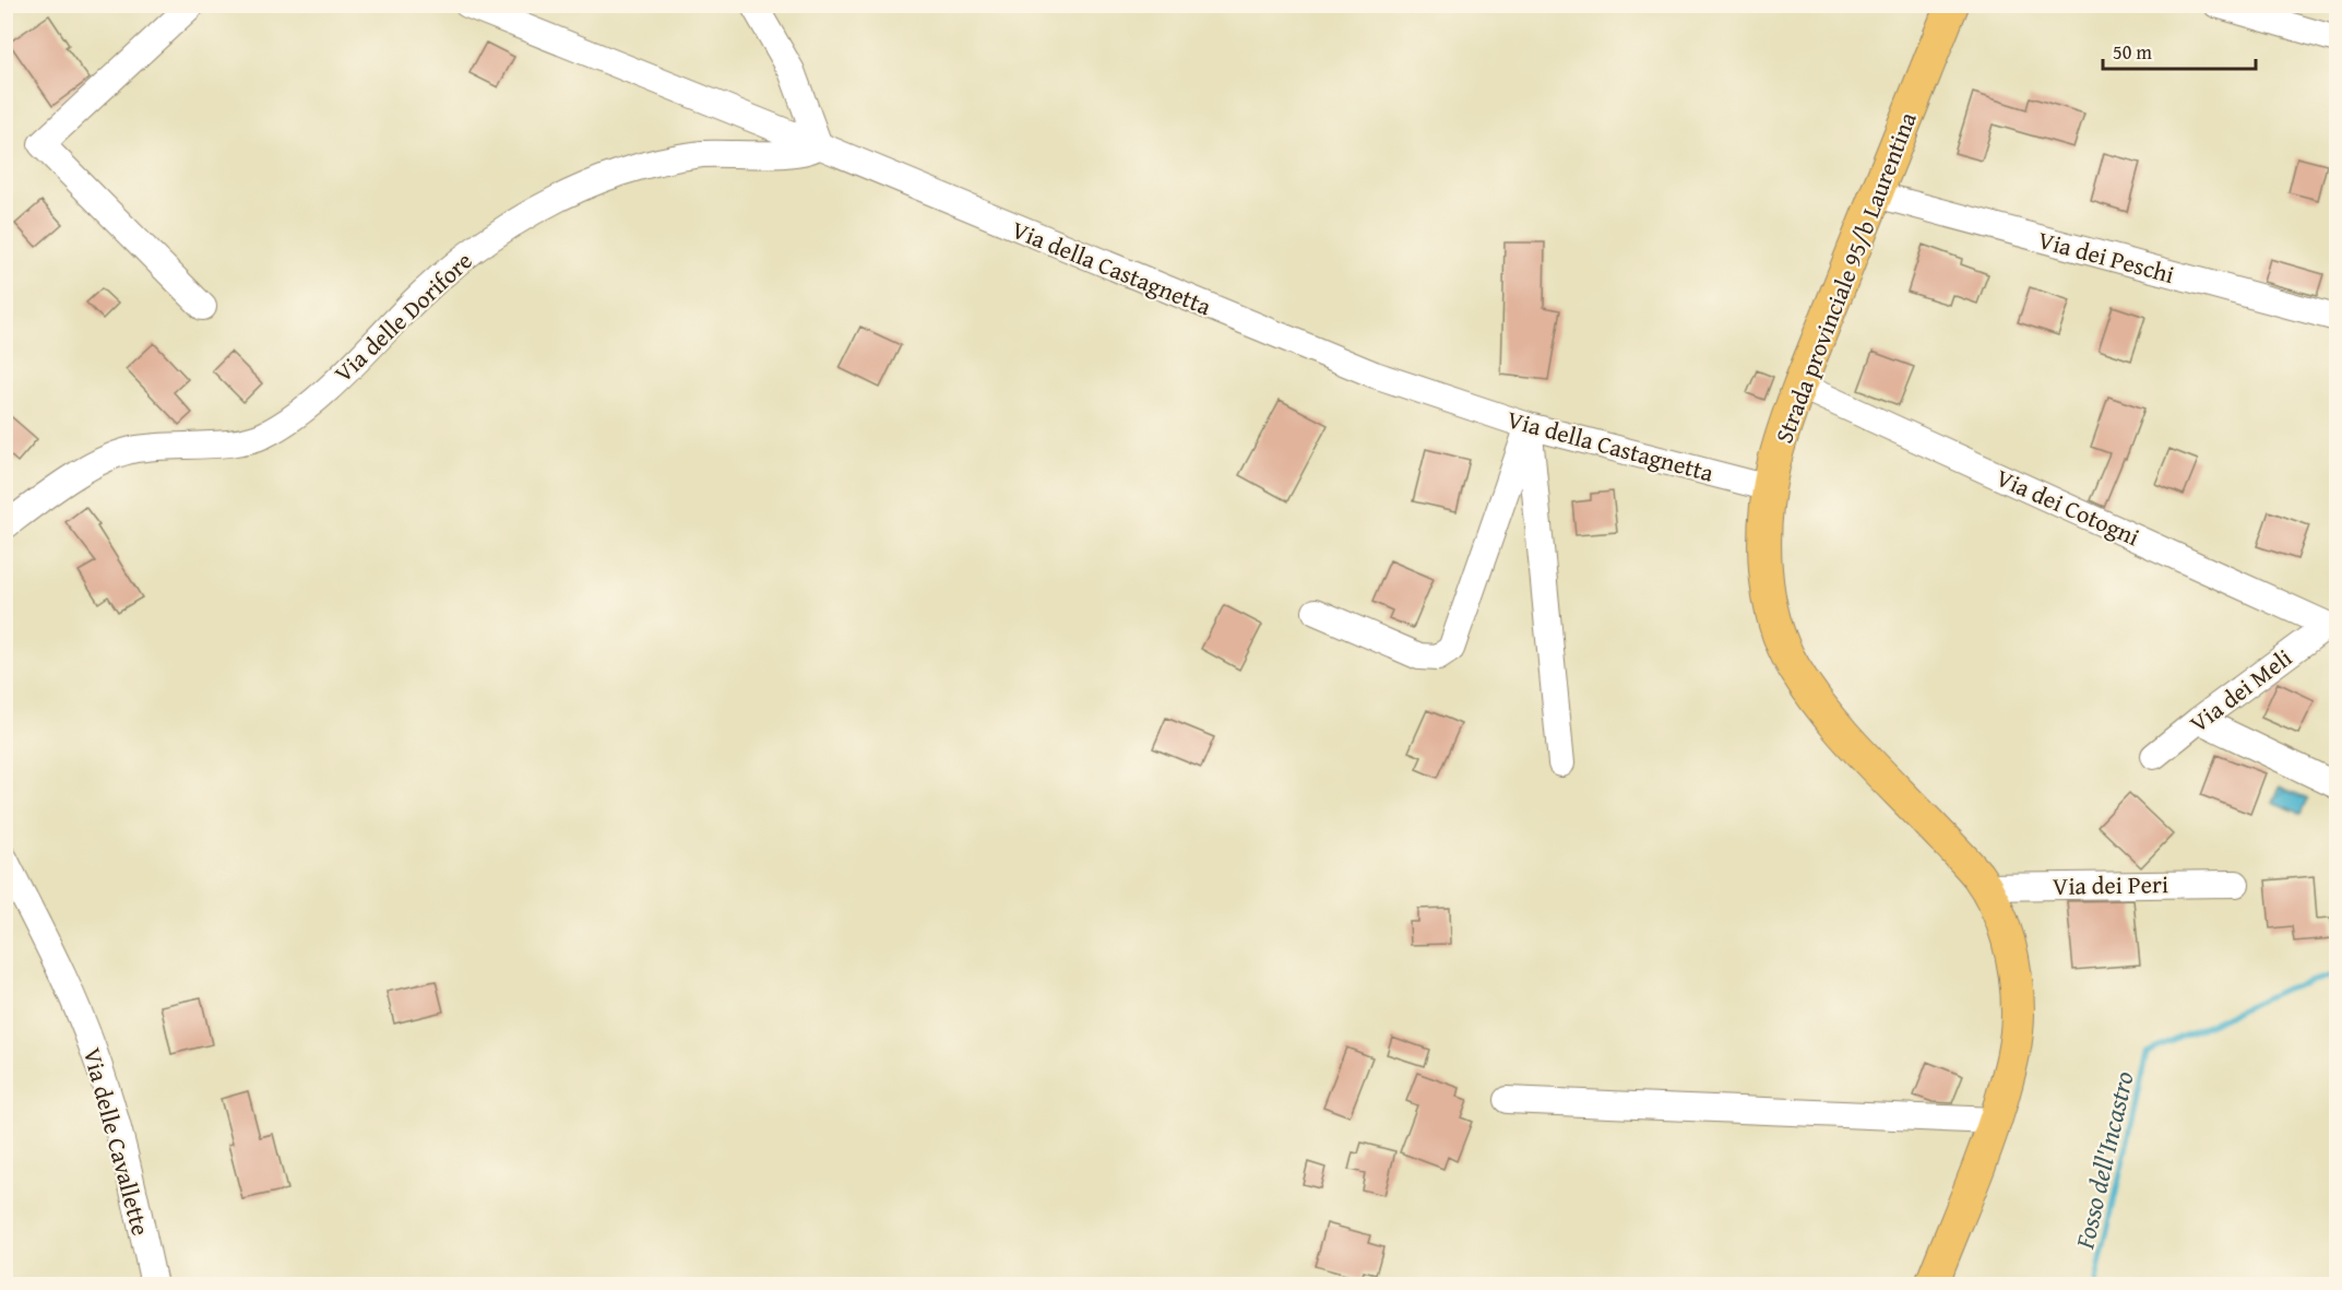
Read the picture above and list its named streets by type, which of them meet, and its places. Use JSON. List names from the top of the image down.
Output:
{
  "streets": {
    "main road": ["Strada provinciale 95/b Laurentina"],
    "street": [
      "Via dei Peschi",
      "Via della Castagnetta",
      "Via delle Dorifore",
      "Via dei Cotogni",
      "Via dei Meli",
      "Via dei Peri",
      "Via delle Cavallette"
    ]
  },
  "crossings": [
    ["Via dei Peschi", "Strada provinciale 95/b Laurentina"],
    ["Via della Castagnetta", "Strada provinciale 95/b Laurentina"],
    ["Via della Castagnetta", "Via delle Dorifore"],
    ["Strada provinciale 95/b Laurentina", "Via dei Cotogni"],
    ["Strada provinciale 95/b Laurentina", "Via dei Peri"],
    ["Via dei Cotogni", "Via dei Meli"]
  ],
  "water": ["Fosso dell'Incastro"],
  "scale_bar": "50 m"
}
